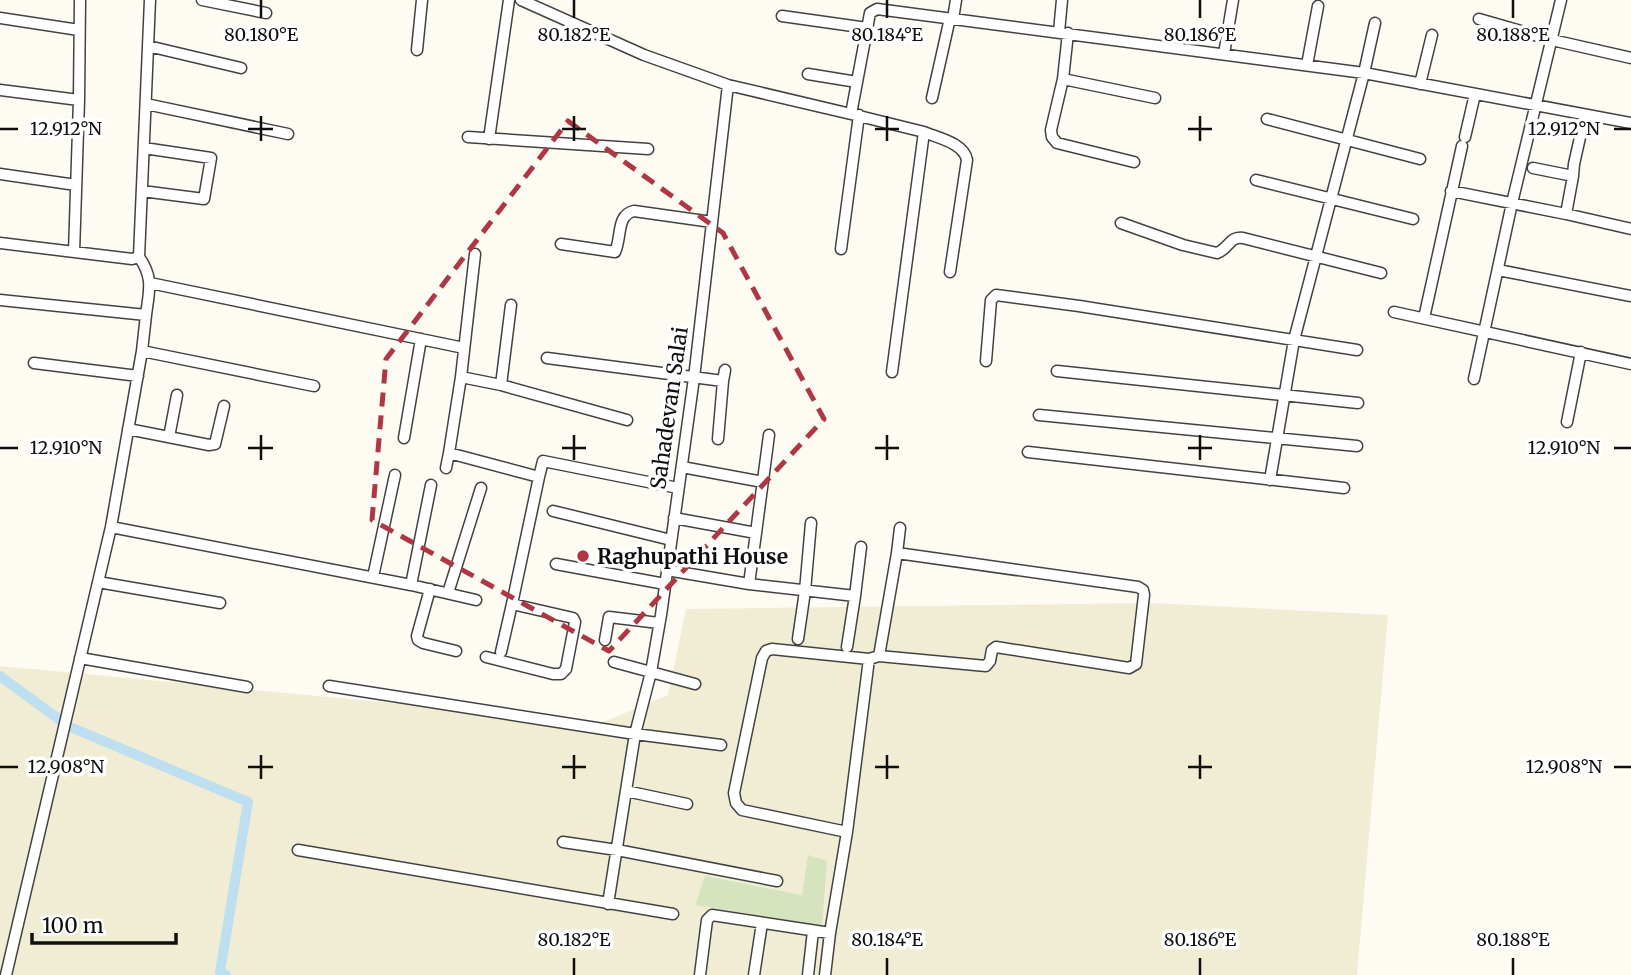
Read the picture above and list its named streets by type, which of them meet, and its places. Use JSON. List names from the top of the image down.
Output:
{
  "streets": {
    "street": ["Sahadevan Salai"]
  },
  "places": ["Raghupathi House"],
  "scale_bar": "100 m",
  "coordinates": [
    "80.180°E",
    "80.182°E",
    "80.184°E",
    "80.186°E",
    "80.188°E",
    "12.912°N",
    "12.910°N",
    "12.908°N"
  ]
}
